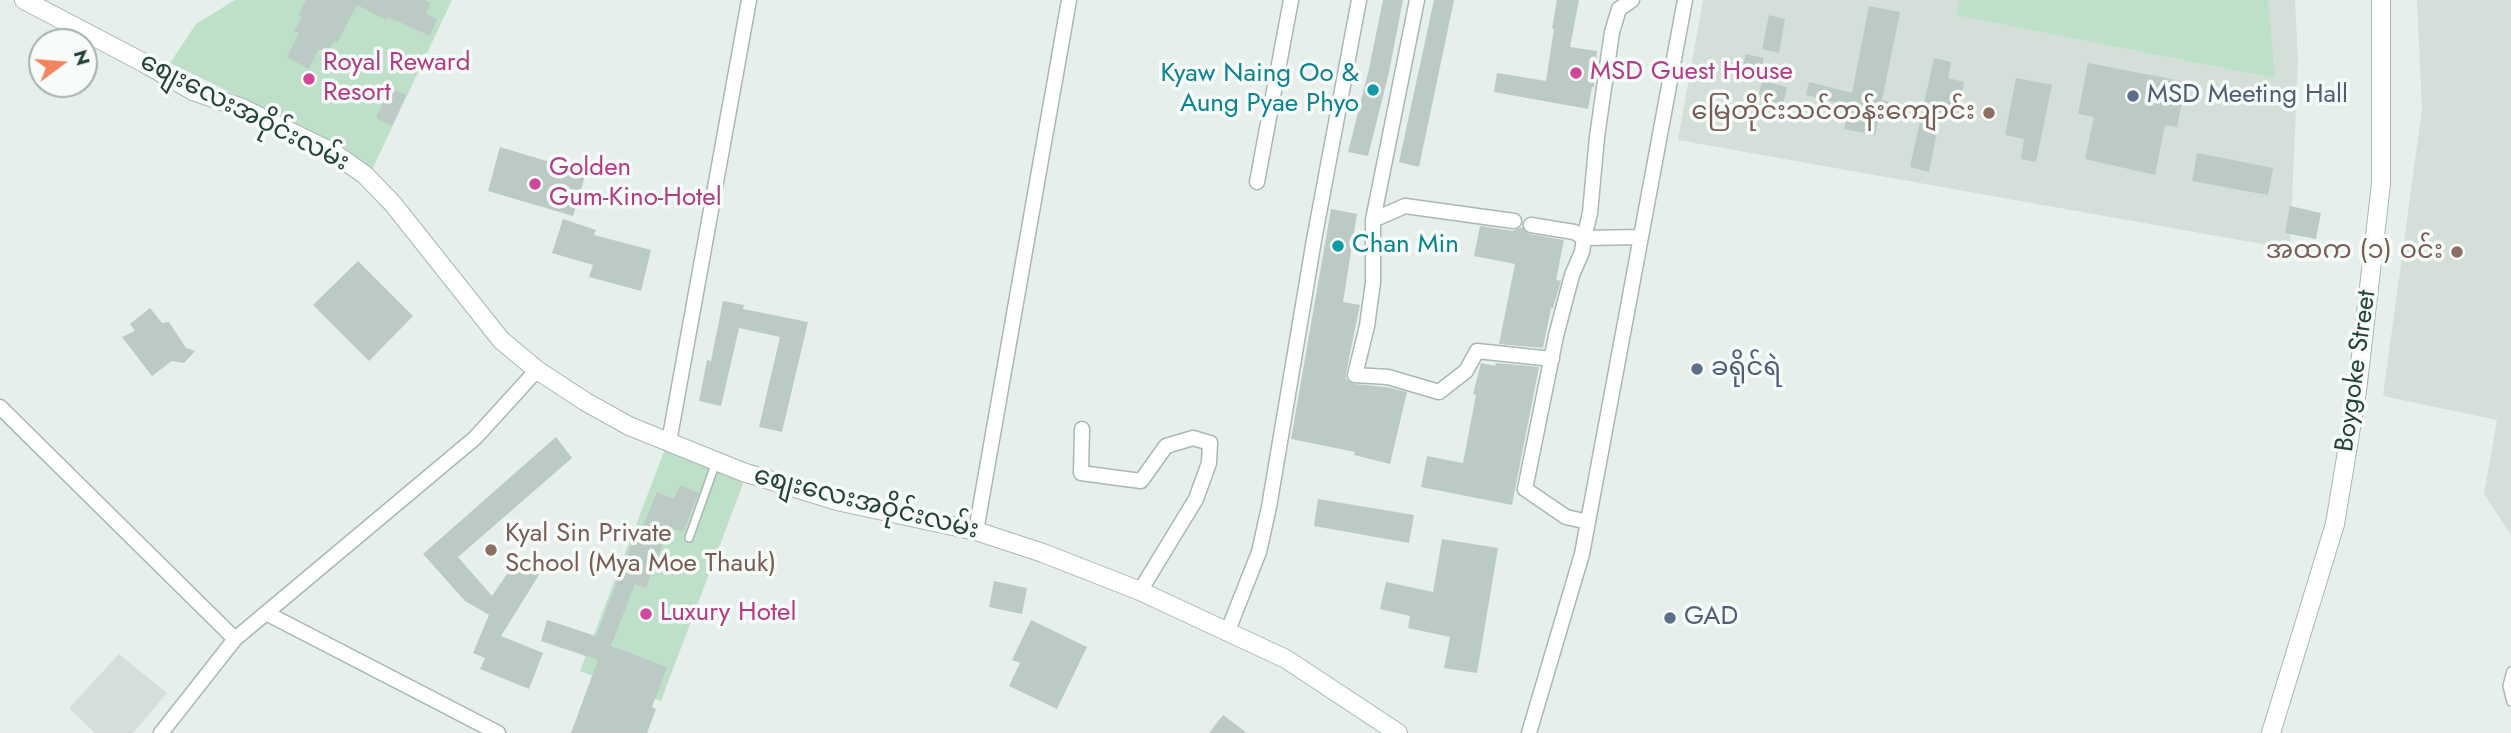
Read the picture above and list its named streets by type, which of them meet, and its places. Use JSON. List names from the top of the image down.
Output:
{
  "streets": {
    "street": ["စျေးလေးအဝိုင်းလမ်း", "Boygoke Street"]
  },
  "places": [
    "MSD Guest House",
    "Royal Reward Resort",
    "Kyaw Naing Oo & Aung Pyae Phyo",
    "MSD Meeting Hall",
    "မြေတိုင်းသင်တန်းကျောင်း",
    "Golden Gum-Kino-Hotel",
    "Chan Min",
    "အထက (၁) ဝင်း",
    "ခရိုင်ရဲ",
    "Kyal Sin Private School (Mya Moe Thauk)",
    "Luxury Hotel",
    "GAD"
  ],
  "north": "right"
}
